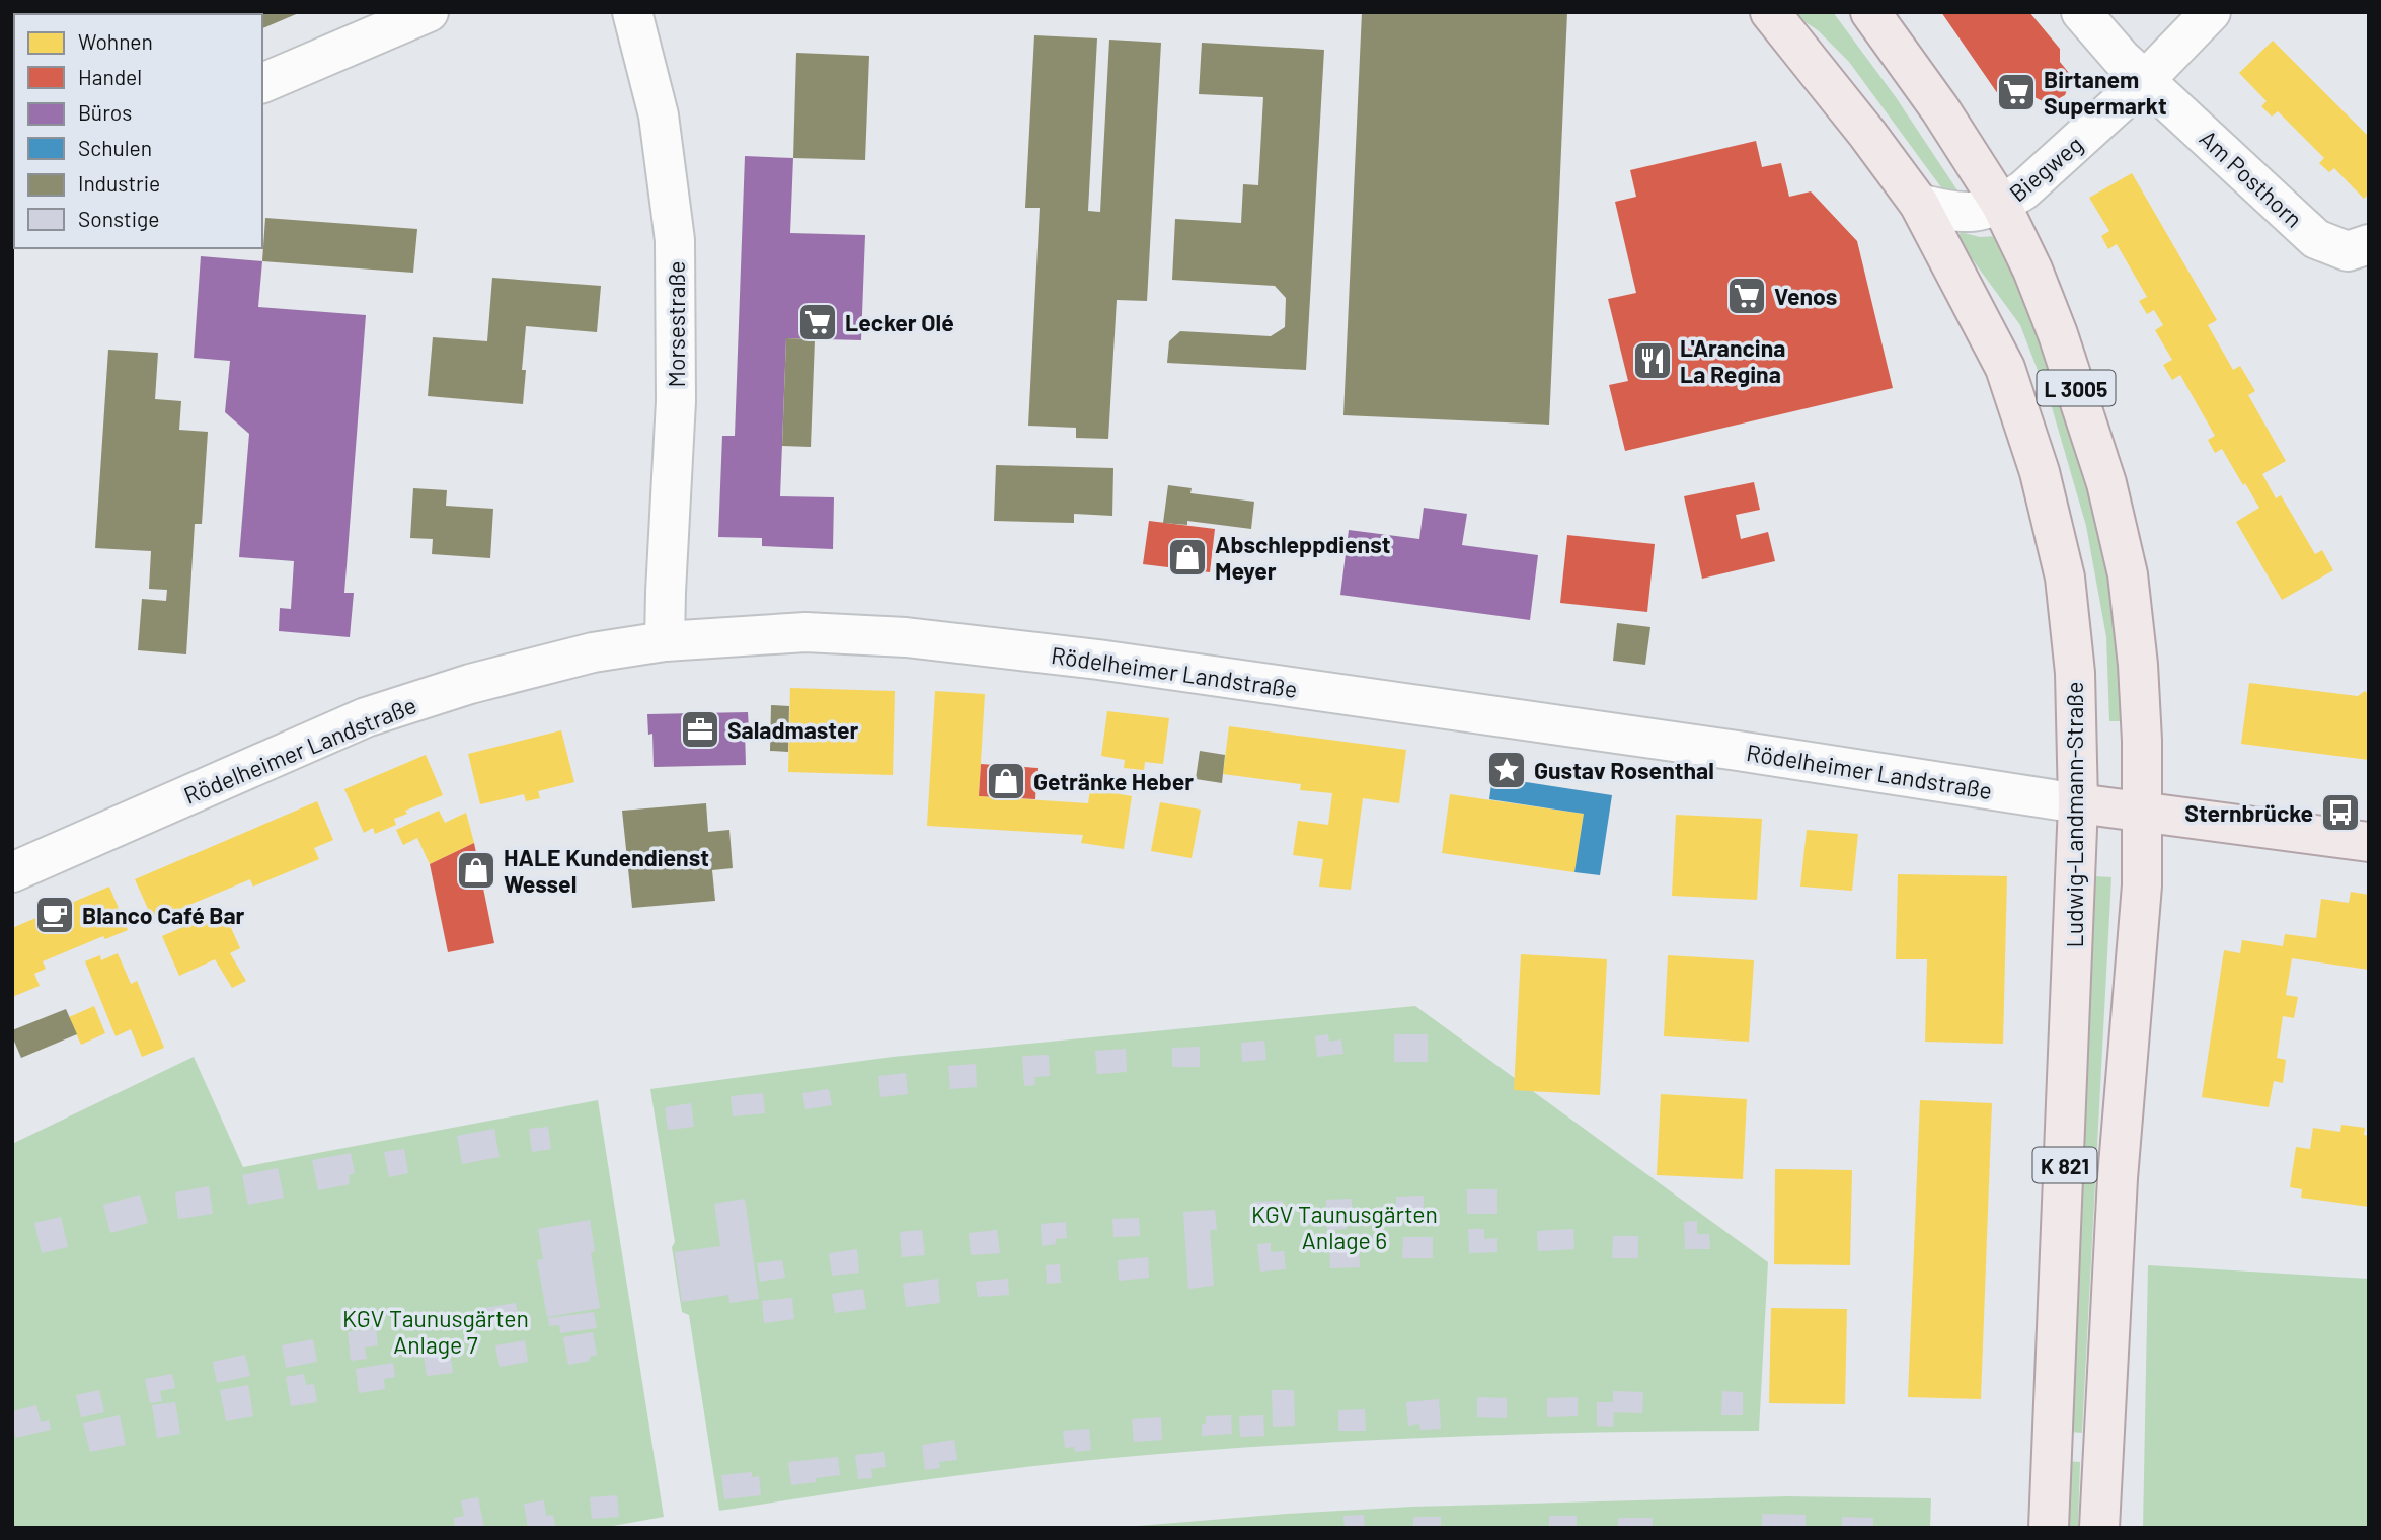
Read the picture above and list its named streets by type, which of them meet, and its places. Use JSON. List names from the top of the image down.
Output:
{
  "streets": {
    "main road": [
      "L 3005",
      "Rödelheimer Landstraße",
      "Ludwig-Landmann-Straße",
      "K 821"
    ],
    "street": ["Biegweg", "Am Posthorn", "Morsestraße"]
  },
  "crossings": [
    ["Biegweg", "Am Posthorn"],
    ["Biegweg", "L 3005"],
    ["Biegweg", "Ludwig-Landmann-Straße"],
    ["Morsestraße", "Rödelheimer Landstraße"],
    ["L 3005", "Rödelheimer Landstraße"],
    ["L 3005", "K 821"],
    ["Rödelheimer Landstraße", "Ludwig-Landmann-Straße"],
    ["Rödelheimer Landstraße", "K 821"]
  ],
  "parks": ["KGV Taunusgärten Anlage 6", "KGV Taunusgärten Anlage 7"],
  "places": {
    "supermarket": ["Birtanem Supermarkt", "Venos", "Lecker Olé"],
    "restaurant": ["L'Arancina La Regina"],
    "shop": ["Abschleppdienst Meyer", "Getränke Heber", "HALE Kundendienst Wessel"],
    "office": ["Saladmaster"],
    "place": ["Gustav Rosenthal"],
    "bus stop": ["Sternbrücke"],
    "cafe": ["Blanco Café Bar"]
  },
  "legend": [
    "Wohnen",
    "Handel",
    "Büros",
    "Schulen",
    "Industrie",
    "Sonstige"
  ]
}
